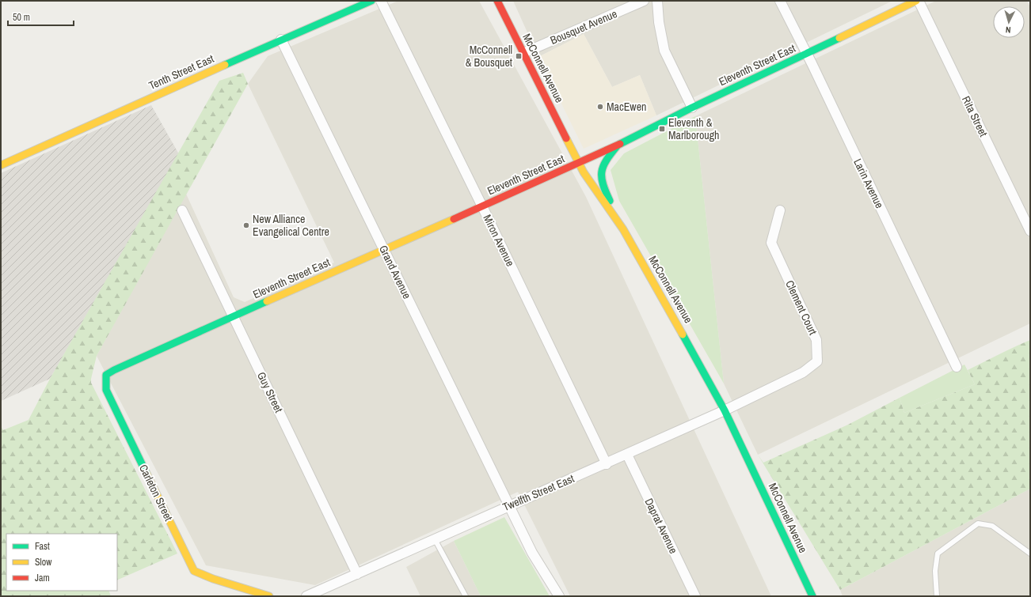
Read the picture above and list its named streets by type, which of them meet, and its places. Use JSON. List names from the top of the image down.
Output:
{
  "streets": {
    "street": [
      "Bousquet Avenue",
      "Eleventh Street East",
      "McConnell Avenue",
      "Tenth Street East",
      "Rita Street",
      "Larin Avenue",
      "Miron Avenue",
      "Grand Avenue",
      "Clement Court",
      "Guy Street",
      "Carleton Street",
      "Twelfth Street East",
      "Daprat Avenue"
    ]
  },
  "crossings": [
    ["Bousquet Avenue", "McConnell Avenue"],
    ["Eleventh Street East", "McConnell Avenue"],
    ["Eleventh Street East", "Rita Street"],
    ["Eleventh Street East", "Larin Avenue"],
    ["Eleventh Street East", "Miron Avenue"],
    ["Eleventh Street East", "Grand Avenue"],
    ["Eleventh Street East", "Guy Street"],
    ["Eleventh Street East", "Carleton Street"],
    ["McConnell Avenue", "Clement Court"],
    ["McConnell Avenue", "Twelfth Street East"],
    ["Tenth Street East", "Grand Avenue"],
    ["Miron Avenue", "Twelfth Street East"],
    ["Grand Avenue", "Twelfth Street East"],
    ["Clement Court", "Twelfth Street East"],
    ["Guy Street", "Twelfth Street East"],
    ["Twelfth Street East", "Daprat Avenue"]
  ],
  "places": {
    "transit": ["McConnell & Bousquet", "Eleventh & Marlborough"],
    "other": ["MacEwen", "New Alliance Evangelical Centre"]
  },
  "legend": ["Fast", "Slow", "Jam"],
  "scale_bar": "50 m",
  "north": "bottom"
}
